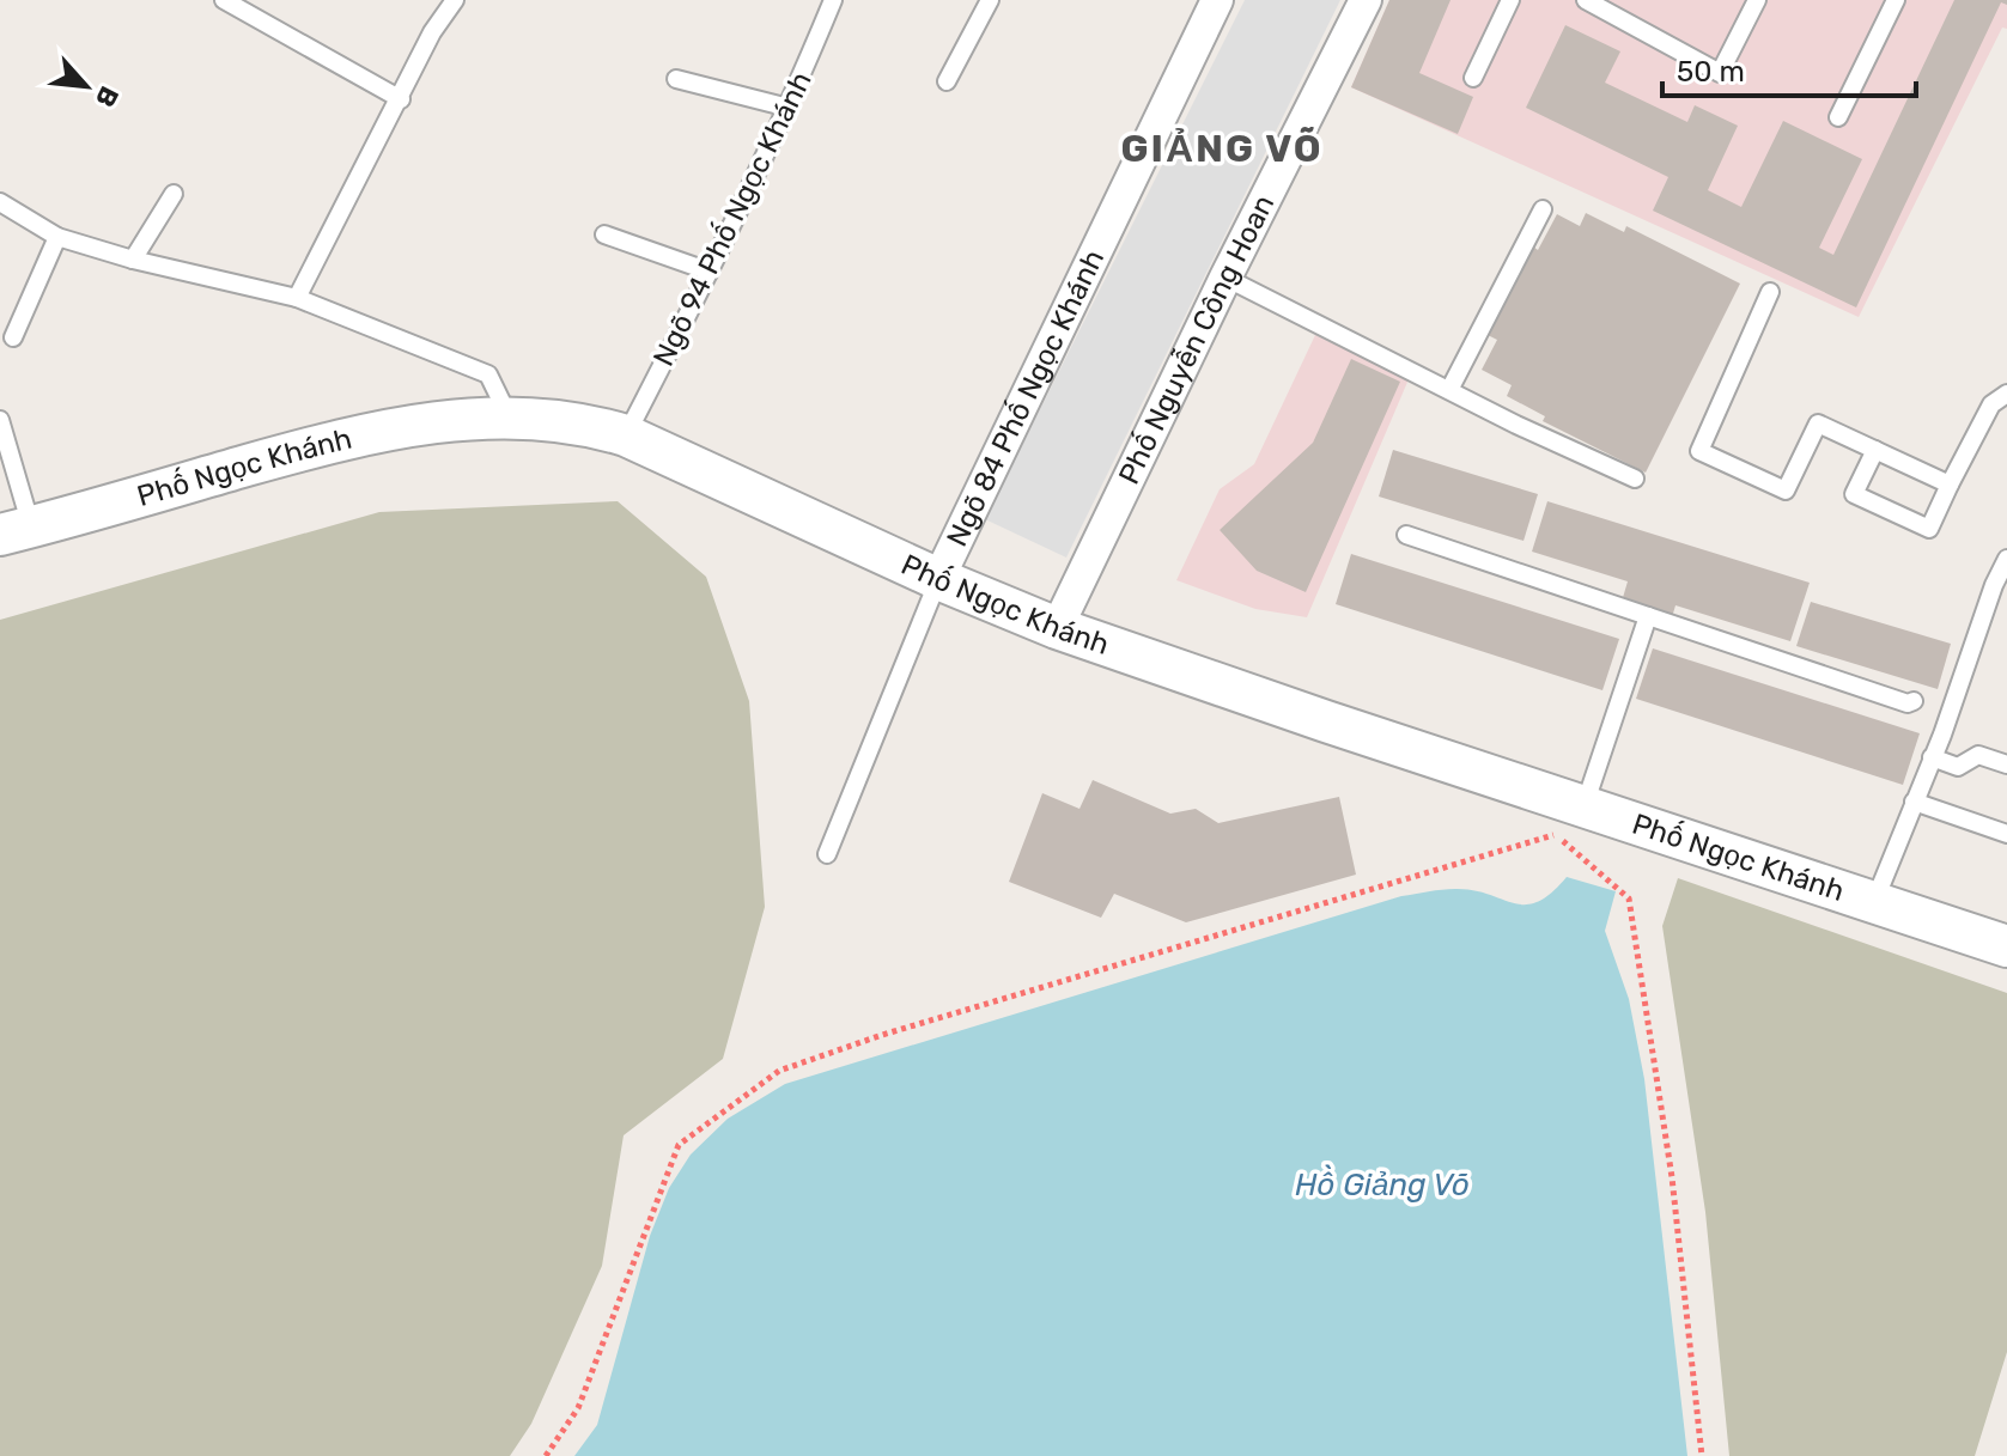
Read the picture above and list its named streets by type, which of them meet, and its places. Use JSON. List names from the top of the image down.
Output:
{
  "streets": {
    "street": ["Phố Nguyễn Công Hoan", "Ngõ 84 Phố Ngọc Khánh", "Phố Ngọc Khánh"],
    "lane": ["Ngõ 94 Phố Ngọc Khánh"]
  },
  "crossings": [
    ["Ngõ 94 Phố Ngọc Khánh", "Phố Ngọc Khánh"],
    ["Phố Nguyễn Công Hoan", "Phố Ngọc Khánh"],
    ["Ngõ 84 Phố Ngọc Khánh", "Phố Ngọc Khánh"]
  ],
  "districts": ["GIẢNG VÕ"],
  "water": ["Hồ Giảng Võ"],
  "scale_bar": "50 m",
  "north": "bottom right"
}
